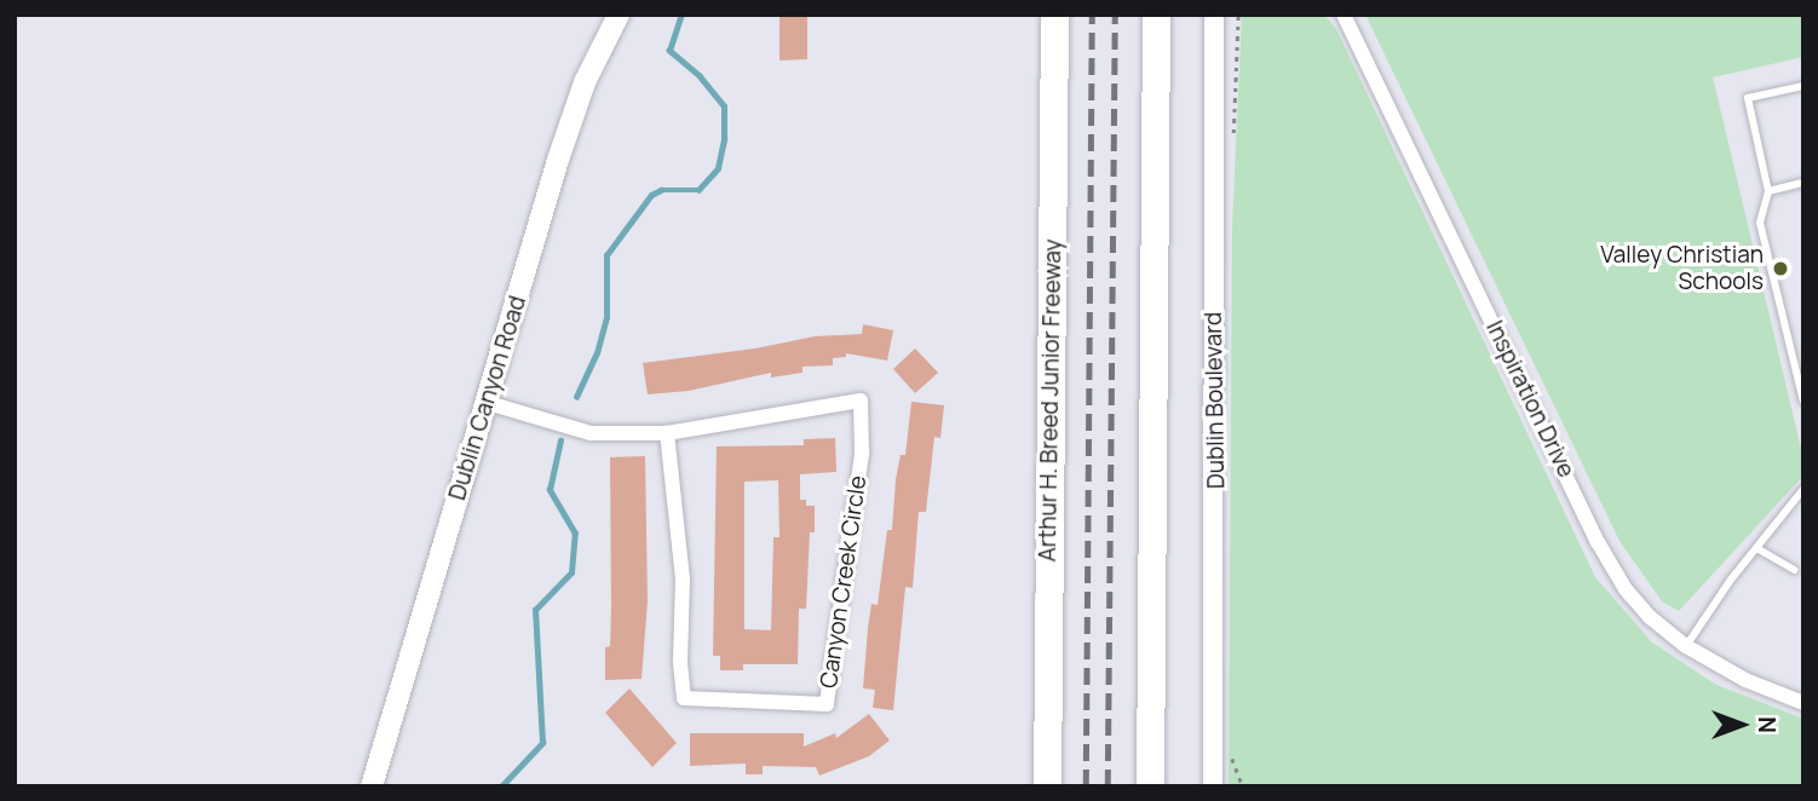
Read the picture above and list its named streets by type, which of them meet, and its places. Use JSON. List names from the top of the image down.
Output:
{
  "streets": {
    "highway": ["Arthur H. Breed Junior Freeway"],
    "main road": ["Dublin Canyon Road"],
    "street": ["Inspiration Drive", "Dublin Boulevard", "Canyon Creek Circle"]
  },
  "crossings": [
    ["Dublin Canyon Road", "Canyon Creek Circle"]
  ],
  "places": ["Valley Christian Schools"],
  "north": "right"
}
